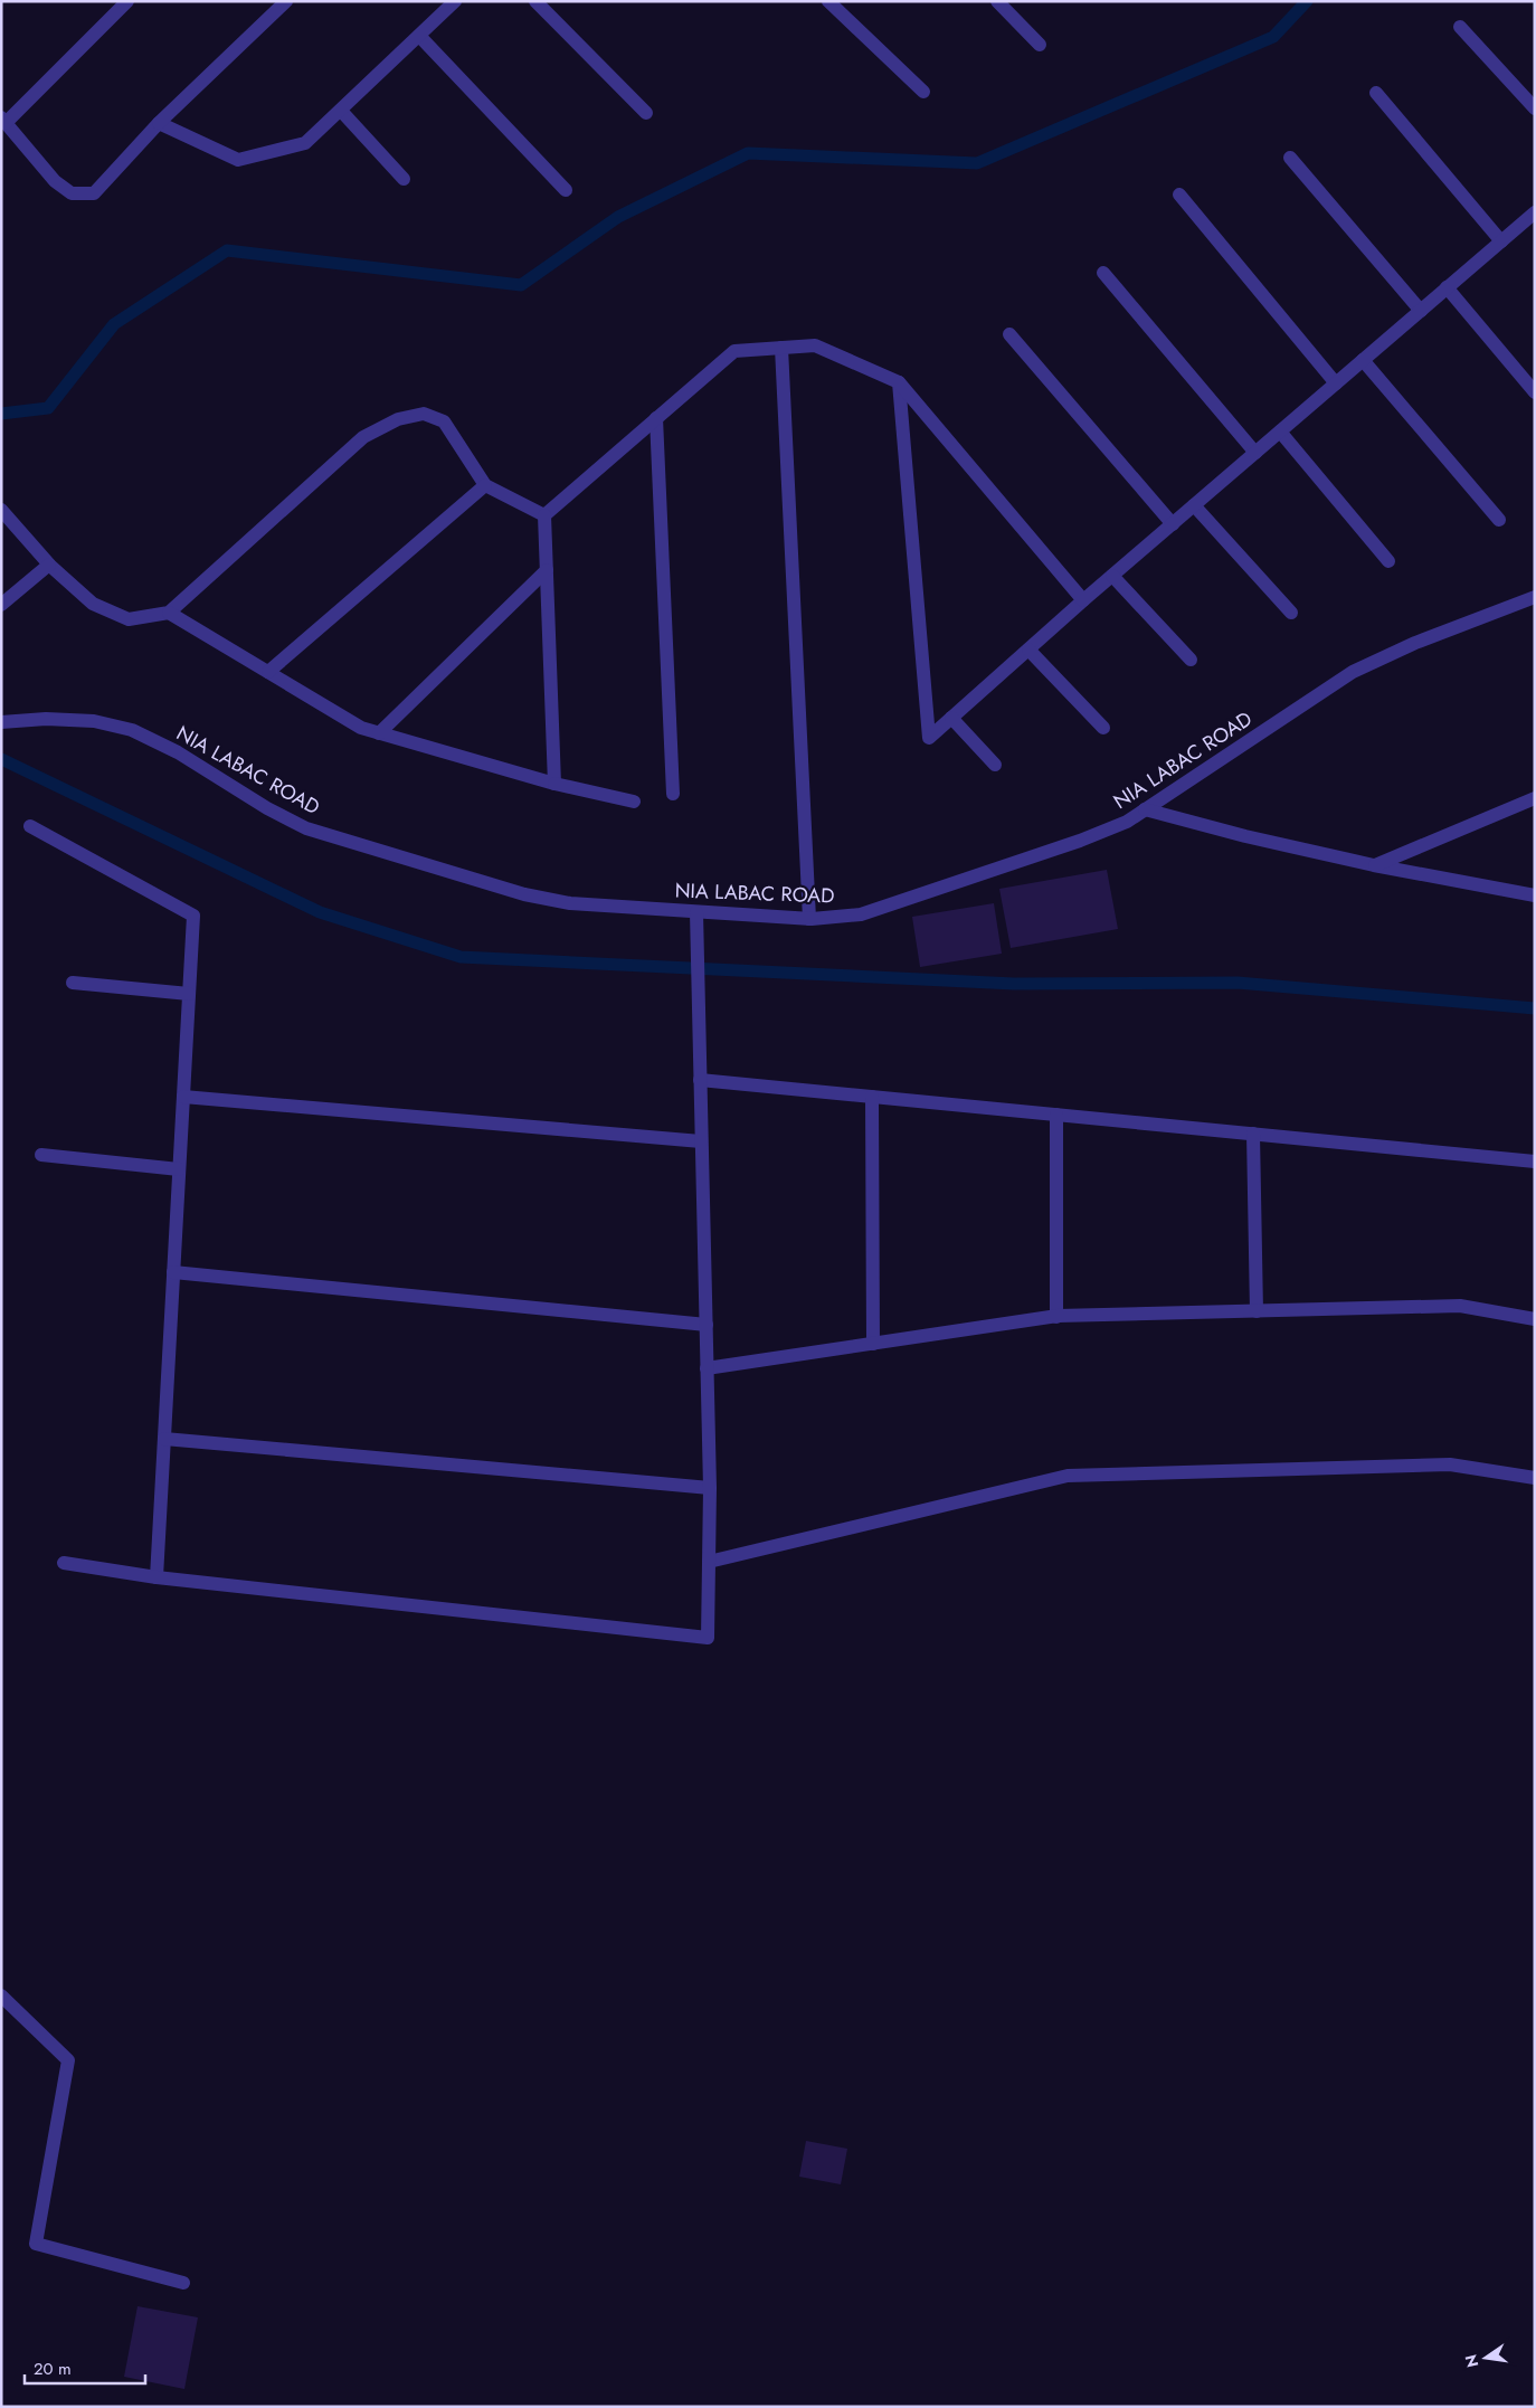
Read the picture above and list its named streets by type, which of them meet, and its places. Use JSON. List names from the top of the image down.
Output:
{
  "streets": {
    "street": ["NIA LABAC ROAD"]
  },
  "scale_bar": "20 m",
  "north": "left"
}
